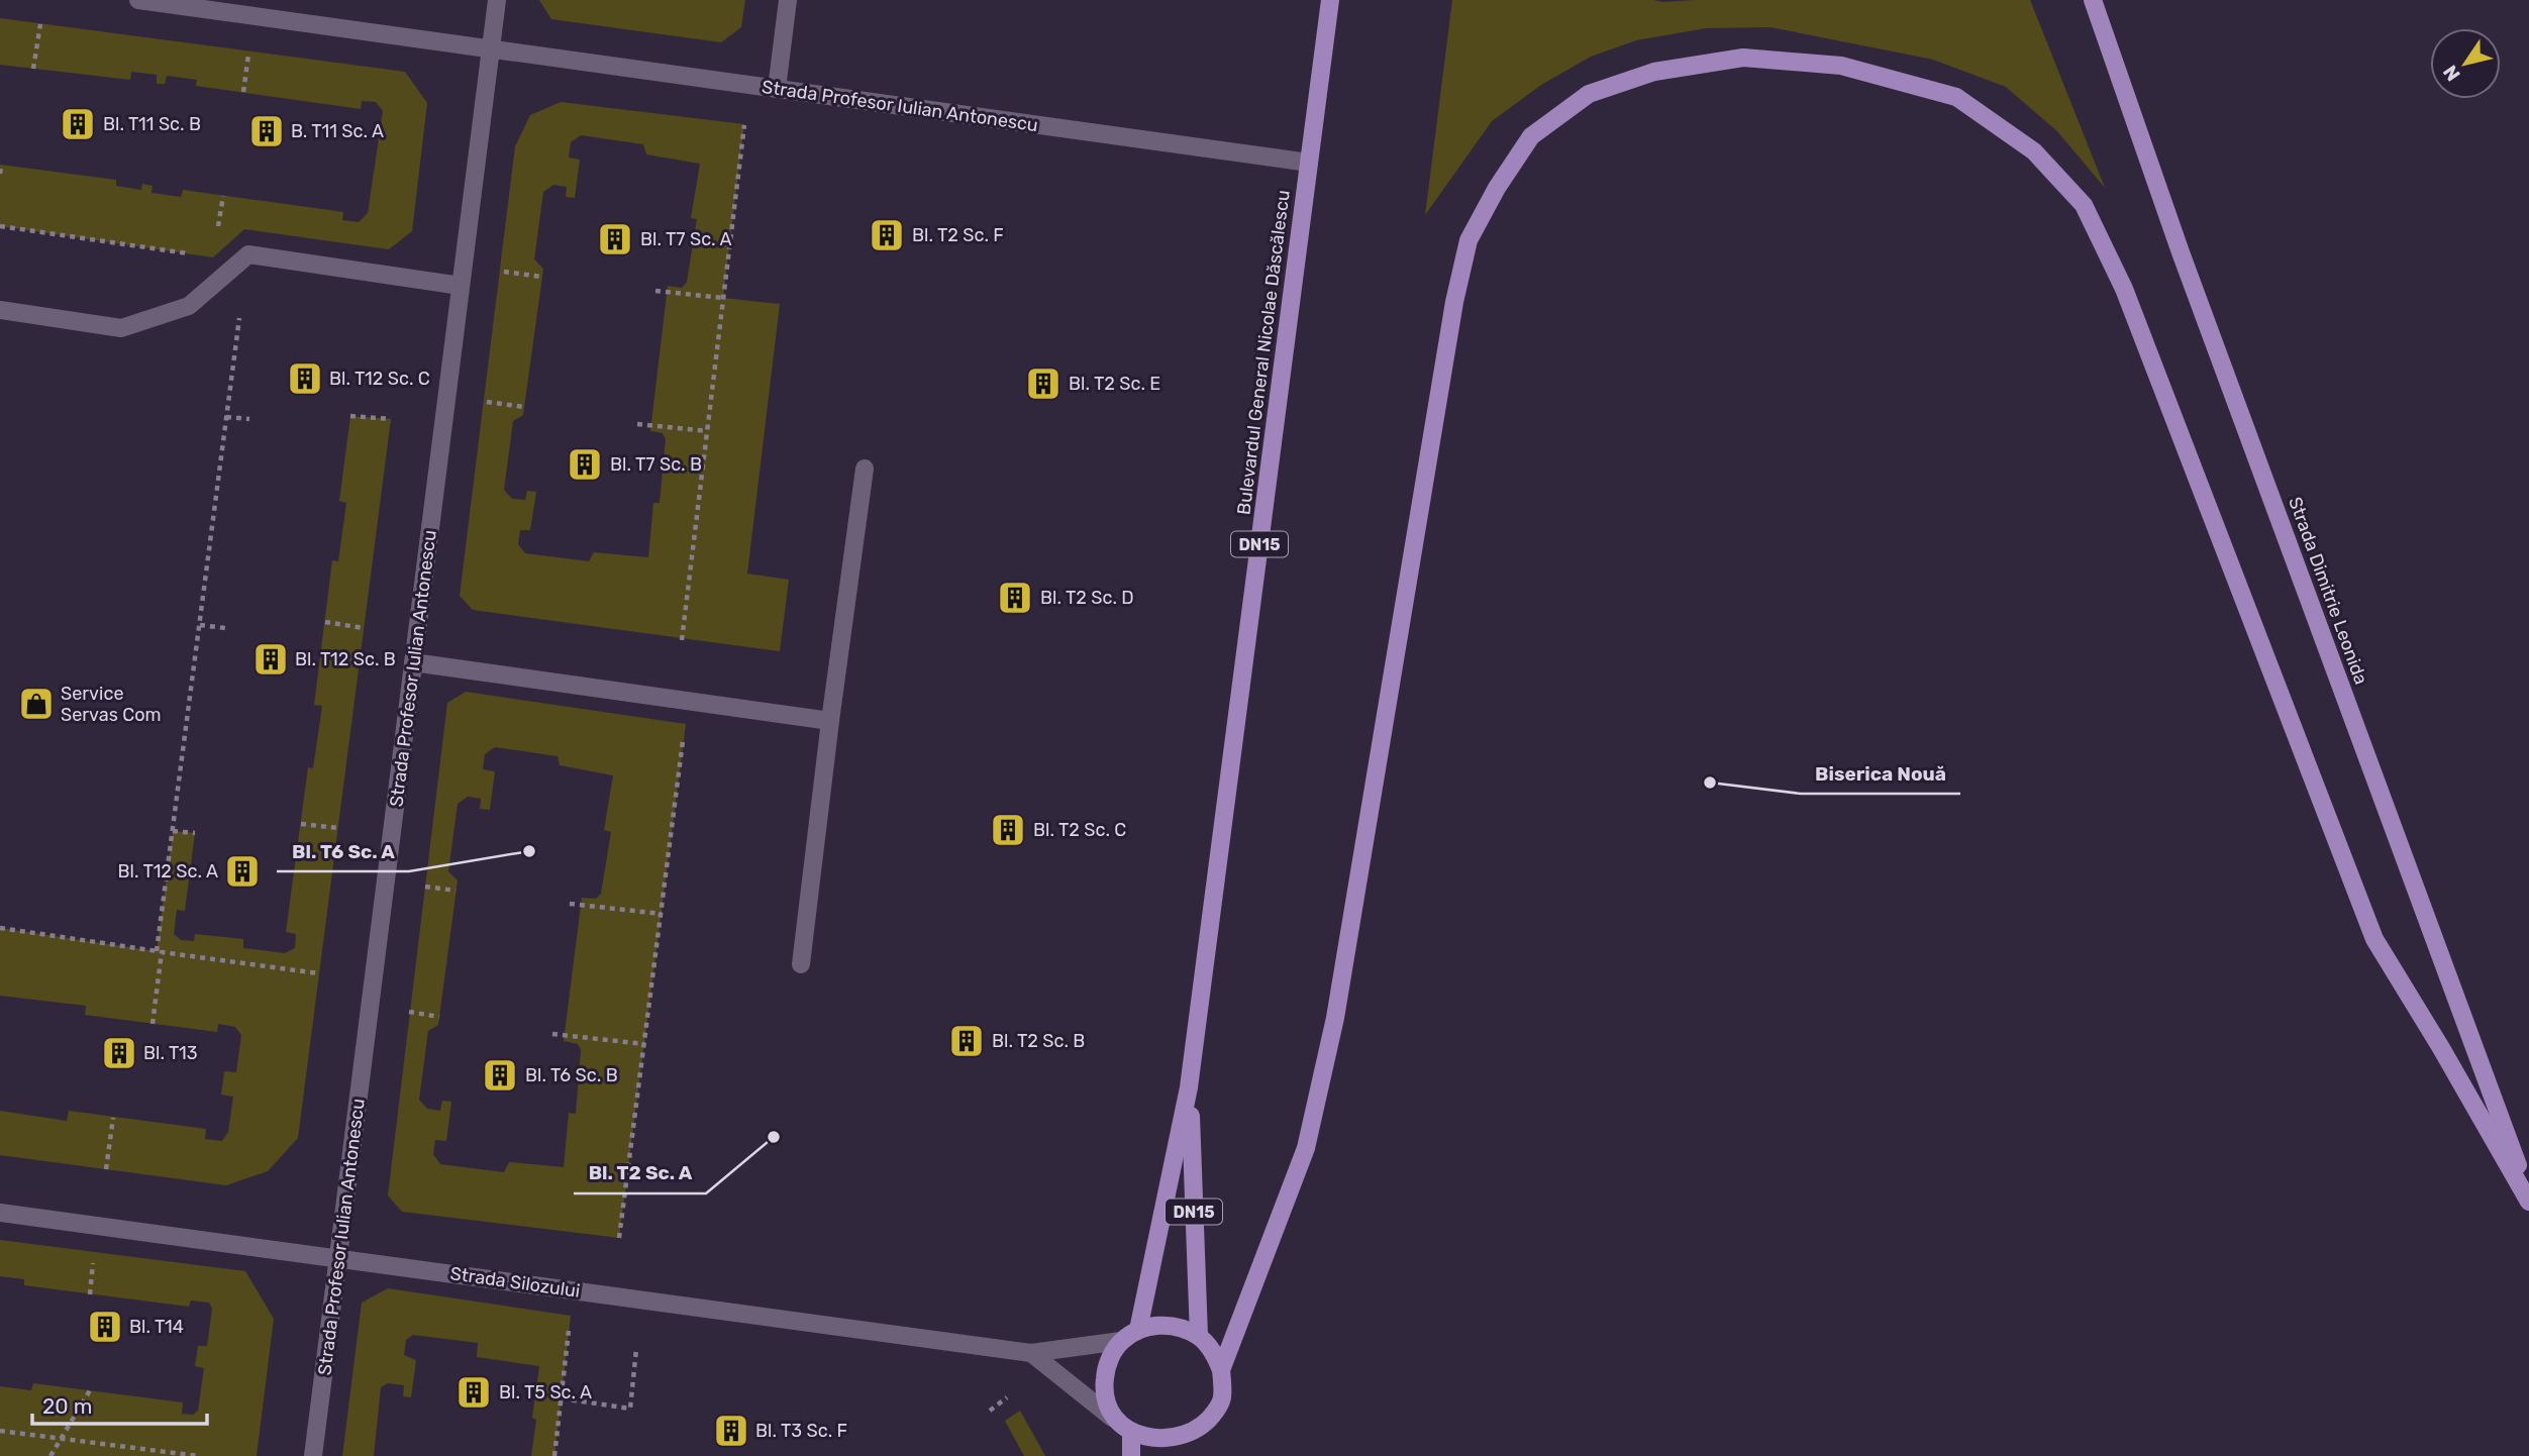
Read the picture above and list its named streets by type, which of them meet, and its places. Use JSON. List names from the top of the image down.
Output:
{
  "streets": {
    "main road": ["Bulevardul General Nicolae Dăscălescu", "DN15", "Strada Dimitrie Leonida"],
    "street": ["Strada Profesor Iulian Antonescu", "Strada Silozului"]
  },
  "crossings": [
    ["Strada Profesor Iulian Antonescu", "Bulevardul General Nicolae Dăscălescu"],
    ["Strada Profesor Iulian Antonescu", "Strada Silozului"],
    ["Bulevardul General Nicolae Dăscălescu", "Strada Silozului"]
  ],
  "places": {
    "building": [
      "Bl. T11 Sc. B",
      "B. T11 Sc. A",
      "Bl. T2 Sc. F",
      "Bl. T7 Sc. A",
      "Bl. T12 Sc. C",
      "Bl. T2 Sc. E",
      "Bl. T7 Sc. B",
      "Bl. T2 Sc. D",
      "Bl. T12 Sc. B",
      "Bl. T2 Sc. C",
      "Bl. T12 Sc. A",
      "Bl. T2 Sc. B",
      "Bl. T13",
      "Bl. T6 Sc. B",
      "Bl. T14",
      "Bl. T5 Sc. A",
      "Bl. T3 Sc. F"
    ],
    "shop": ["Service Servas Com"],
    "other": ["Biserica Nouă", "Bl. T6 Sc. A", "Bl. T2 Sc. A"]
  },
  "scale_bar": "20 m",
  "north": "bottom left"
}
